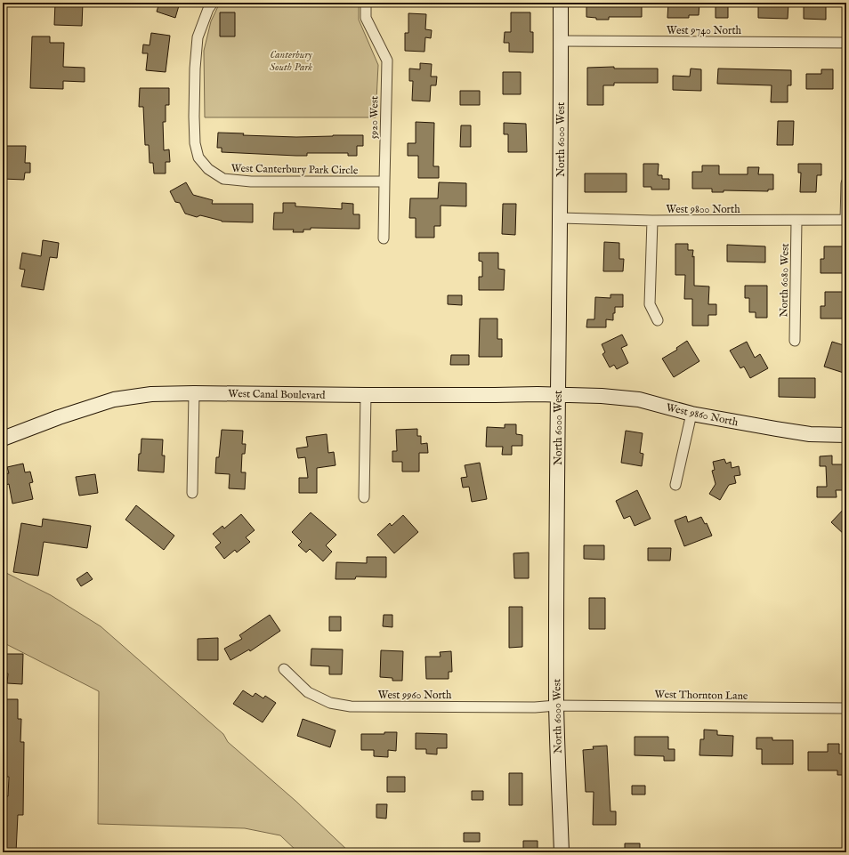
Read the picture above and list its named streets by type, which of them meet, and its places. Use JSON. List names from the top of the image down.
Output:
{
  "streets": {
    "street": [
      "West 9740 North",
      "5920 West",
      "North 6000 West",
      "West Canterbury Park Circle",
      "West 9800 North",
      "North 6080 West",
      "West Canal Boulevard",
      "West 9860 North",
      "West 9960 North",
      "West Thornton Lane"
    ]
  },
  "crossings": [
    ["West 9740 North", "North 6000 West"],
    ["5920 West", "West Canterbury Park Circle"],
    ["North 6000 West", "West 9800 North"],
    ["North 6000 West", "West Canal Boulevard"],
    ["North 6000 West", "West 9860 North"],
    ["North 6000 West", "West 9960 North"],
    ["North 6000 West", "West Thornton Lane"],
    ["West 9800 North", "North 6080 West"],
    ["West Canal Boulevard", "West 9860 North"],
    ["West 9960 North", "West Thornton Lane"]
  ],
  "parks": ["Canterbury South Park"]
}
